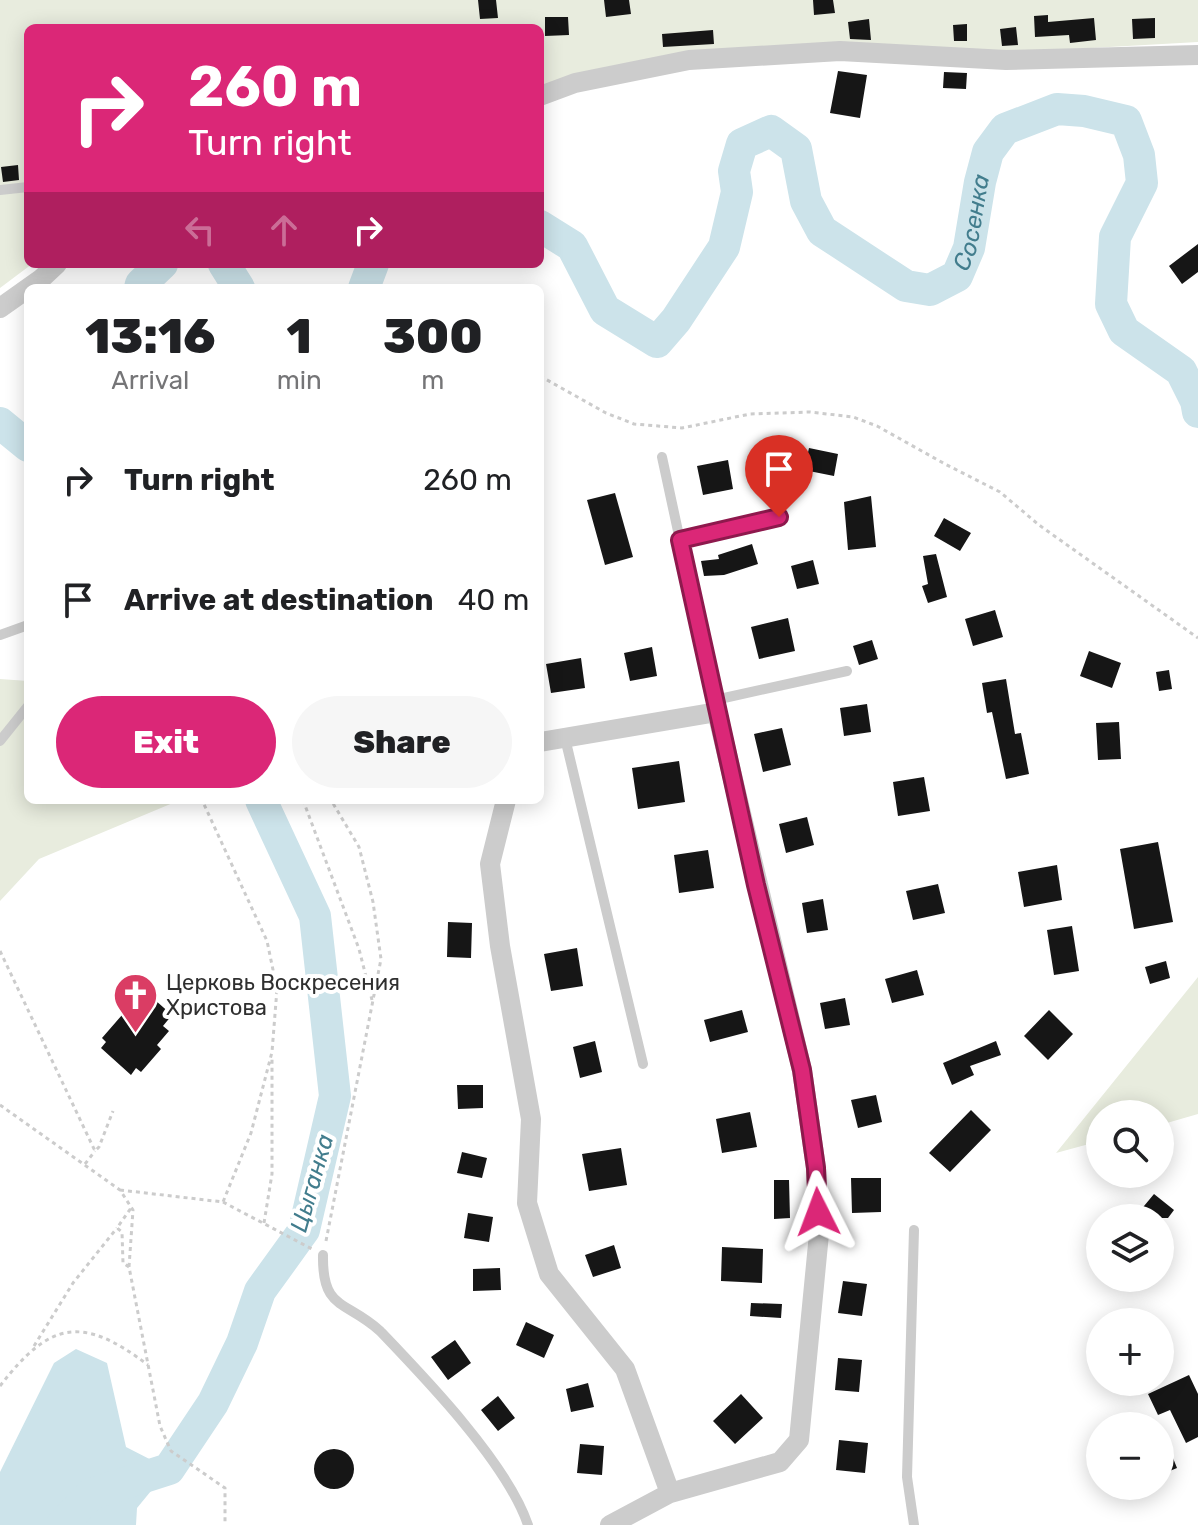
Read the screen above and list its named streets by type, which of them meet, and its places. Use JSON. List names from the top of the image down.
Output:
{
  "water": ["Сосенка", "Цыганка"],
  "places": {
    "church": ["Церковь Воскресения Христова"]
  },
  "page": {
    "turn": ["260 m", "Turn right"],
    "eta": [
      "13:16",
      "Arrival",
      "1",
      "min",
      "300",
      "m"
    ],
    "list": [
      {
        "name": "Turn right",
        "value": "260 m"
      },
      {
        "name": "Arrive at destination",
        "value": "40 m"
      }
    ],
    "buttons": ["Exit", "Share"],
    "map_buttons": ["+", "−"]
  }
}
